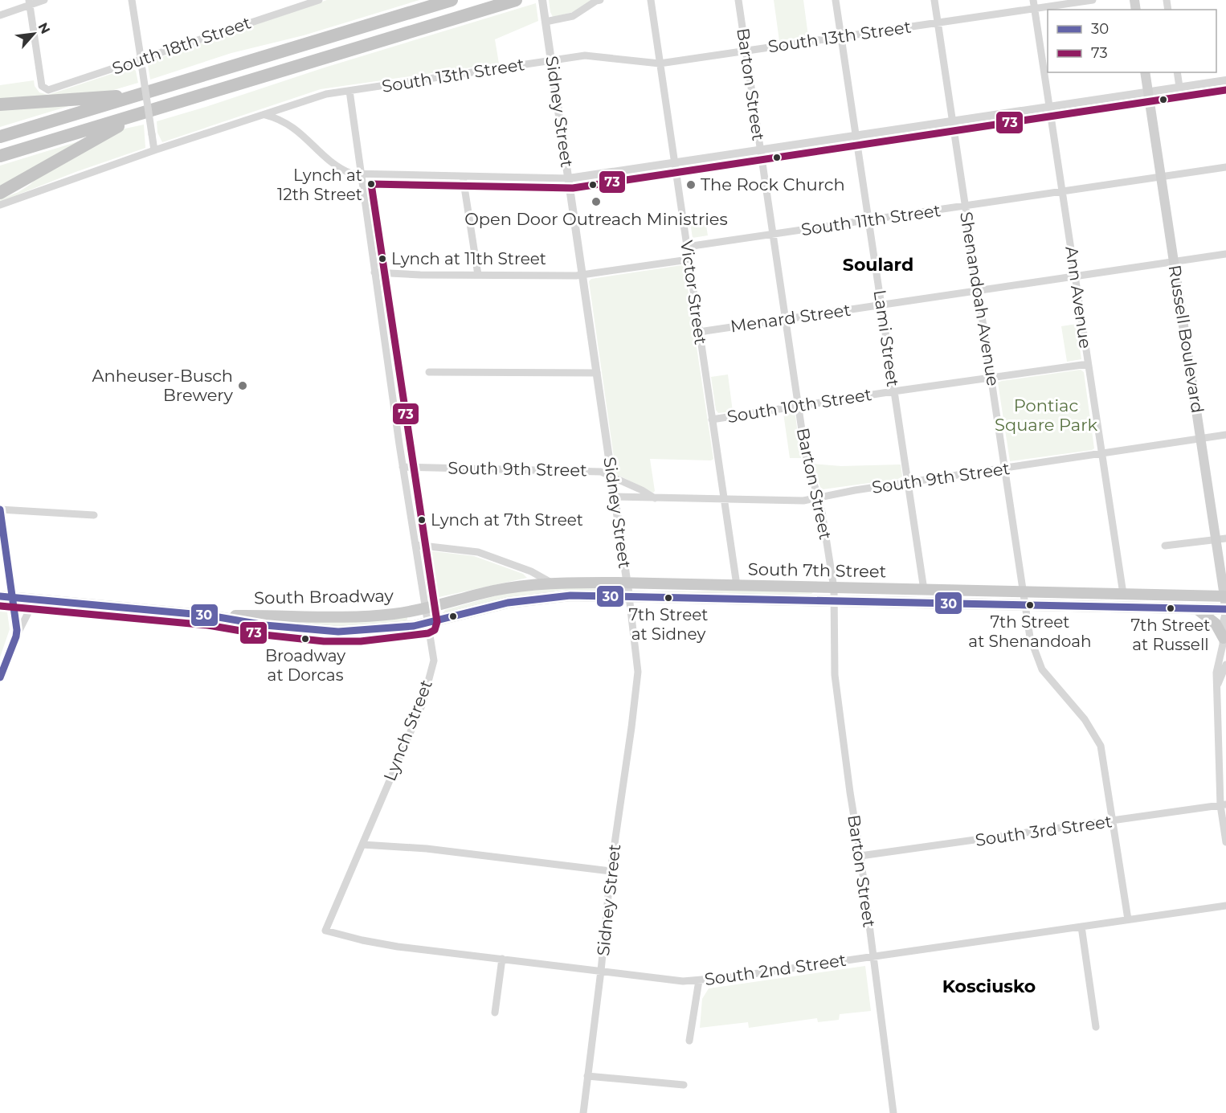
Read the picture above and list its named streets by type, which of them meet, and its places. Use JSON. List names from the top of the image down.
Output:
{
  "streets": {
    "main road": ["Russell Boulevard", "South 7th Street", "South Broadway"],
    "street": [
      "South 13th Street",
      "South 18th Street",
      "Barton Street",
      "Sidney Street",
      "South 11th Street",
      "Victor Street",
      "Ann Avenue",
      "Shenandoah Avenue",
      "Menard Street",
      "Lami Street",
      "South 10th Street",
      "South 9th Street",
      "Lynch Street",
      "South 3rd Street",
      "South 2nd Street"
    ]
  },
  "crossings": [
    ["South 13th Street", "Barton Street"],
    ["South 13th Street", "Sidney Street"],
    ["South 13th Street", "Victor Street"],
    ["South 13th Street", "Ann Avenue"],
    ["South 13th Street", "Shenandoah Avenue"],
    ["South 13th Street", "Lami Street"],
    ["South 13th Street", "Lynch Street"],
    ["Barton Street", "South 11th Street"],
    ["Barton Street", "Menard Street"],
    ["Barton Street", "South 10th Street"],
    ["Barton Street", "South 9th Street"],
    ["Barton Street", "South 7th Street"],
    ["Barton Street", "South 3rd Street"],
    ["Barton Street", "South 2nd Street"],
    ["Sidney Street", "South 9th Street"],
    ["Sidney Street", "South 7th Street"],
    ["Sidney Street", "South 2nd Street"],
    ["South 11th Street", "Victor Street"],
    ["South 11th Street", "Ann Avenue"],
    ["South 11th Street", "Shenandoah Avenue"],
    ["South 11th Street", "Lami Street"],
    ["South 11th Street", "Russell Boulevard"],
    ["Victor Street", "Menard Street"],
    ["Victor Street", "South 10th Street"],
    ["Victor Street", "South 9th Street"],
    ["Victor Street", "South 7th Street"],
    ["Ann Avenue", "Menard Street"],
    ["Ann Avenue", "South 10th Street"],
    ["Ann Avenue", "South 9th Street"],
    ["Ann Avenue", "South 7th Street"],
    ["Shenandoah Avenue", "Menard Street"],
    ["Shenandoah Avenue", "South 10th Street"],
    ["Shenandoah Avenue", "South 9th Street"],
    ["Shenandoah Avenue", "South 7th Street"],
    ["Shenandoah Avenue", "South 3rd Street"],
    ["Shenandoah Avenue", "South 2nd Street"],
    ["Menard Street", "Lami Street"],
    ["Menard Street", "Russell Boulevard"],
    ["Lami Street", "South 10th Street"],
    ["Lami Street", "South 9th Street"],
    ["Lami Street", "South 7th Street"],
    ["Russell Boulevard", "South 9th Street"],
    ["Russell Boulevard", "South 7th Street"],
    ["Russell Boulevard", "South 3rd Street"],
    ["South 9th Street", "Lynch Street"],
    ["South 7th Street", "South Broadway"],
    ["South 7th Street", "Lynch Street"],
    ["South Broadway", "Lynch Street"],
    ["Lynch Street", "South 2nd Street"]
  ],
  "districts": ["Soulard", "Kosciusko"],
  "parks": ["Pontiac Square Park"],
  "places": [
    "Lynch at 12th Street",
    "The Rock Church",
    "Open Door Outreach Ministries",
    "Lynch at 11th Street",
    "Anheuser-Busch Brewery",
    "Lynch at 7th Street",
    "7th Street at Sidney",
    "7th Street at Shenandoah",
    "7th Street at Russell",
    "Broadway at Dorcas"
  ],
  "lines": ["transit line 73", "transit line 30"],
  "legend": ["30", "73"],
  "north": "top right"
}
